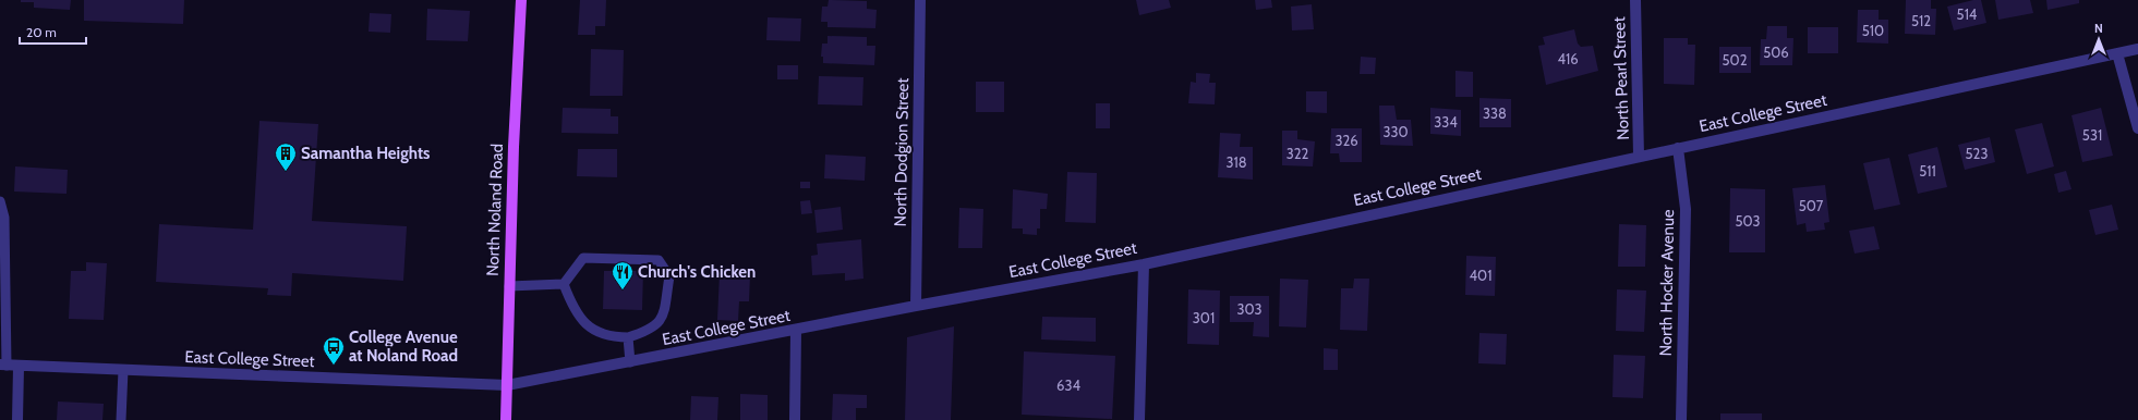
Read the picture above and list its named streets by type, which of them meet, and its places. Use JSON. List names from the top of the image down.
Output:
{
  "streets": {
    "main road": ["North Noland Road"],
    "street": [
      "North Pearl Street",
      "East College Street",
      "North Dodgion Street",
      "North Hocker Avenue"
    ]
  },
  "crossings": [
    ["North Pearl Street", "East College Street"],
    ["East College Street", "North Dodgion Street"],
    ["East College Street", "North Noland Road"],
    ["East College Street", "North Hocker Avenue"]
  ],
  "places": {
    "building": ["Samantha Heights"],
    "restaurant": ["Church's Chicken"],
    "bus stop": ["College Avenue at Noland Road"]
  },
  "house_numbers": [
    "514",
    "512",
    "510",
    "506",
    "416",
    "502",
    "338",
    "334",
    "330",
    "531",
    "326",
    "322",
    "523",
    "318",
    "511",
    "507",
    "503",
    "401",
    "303",
    "301",
    "634"
  ],
  "scale_bar": "20 m",
  "north": "top"
}
